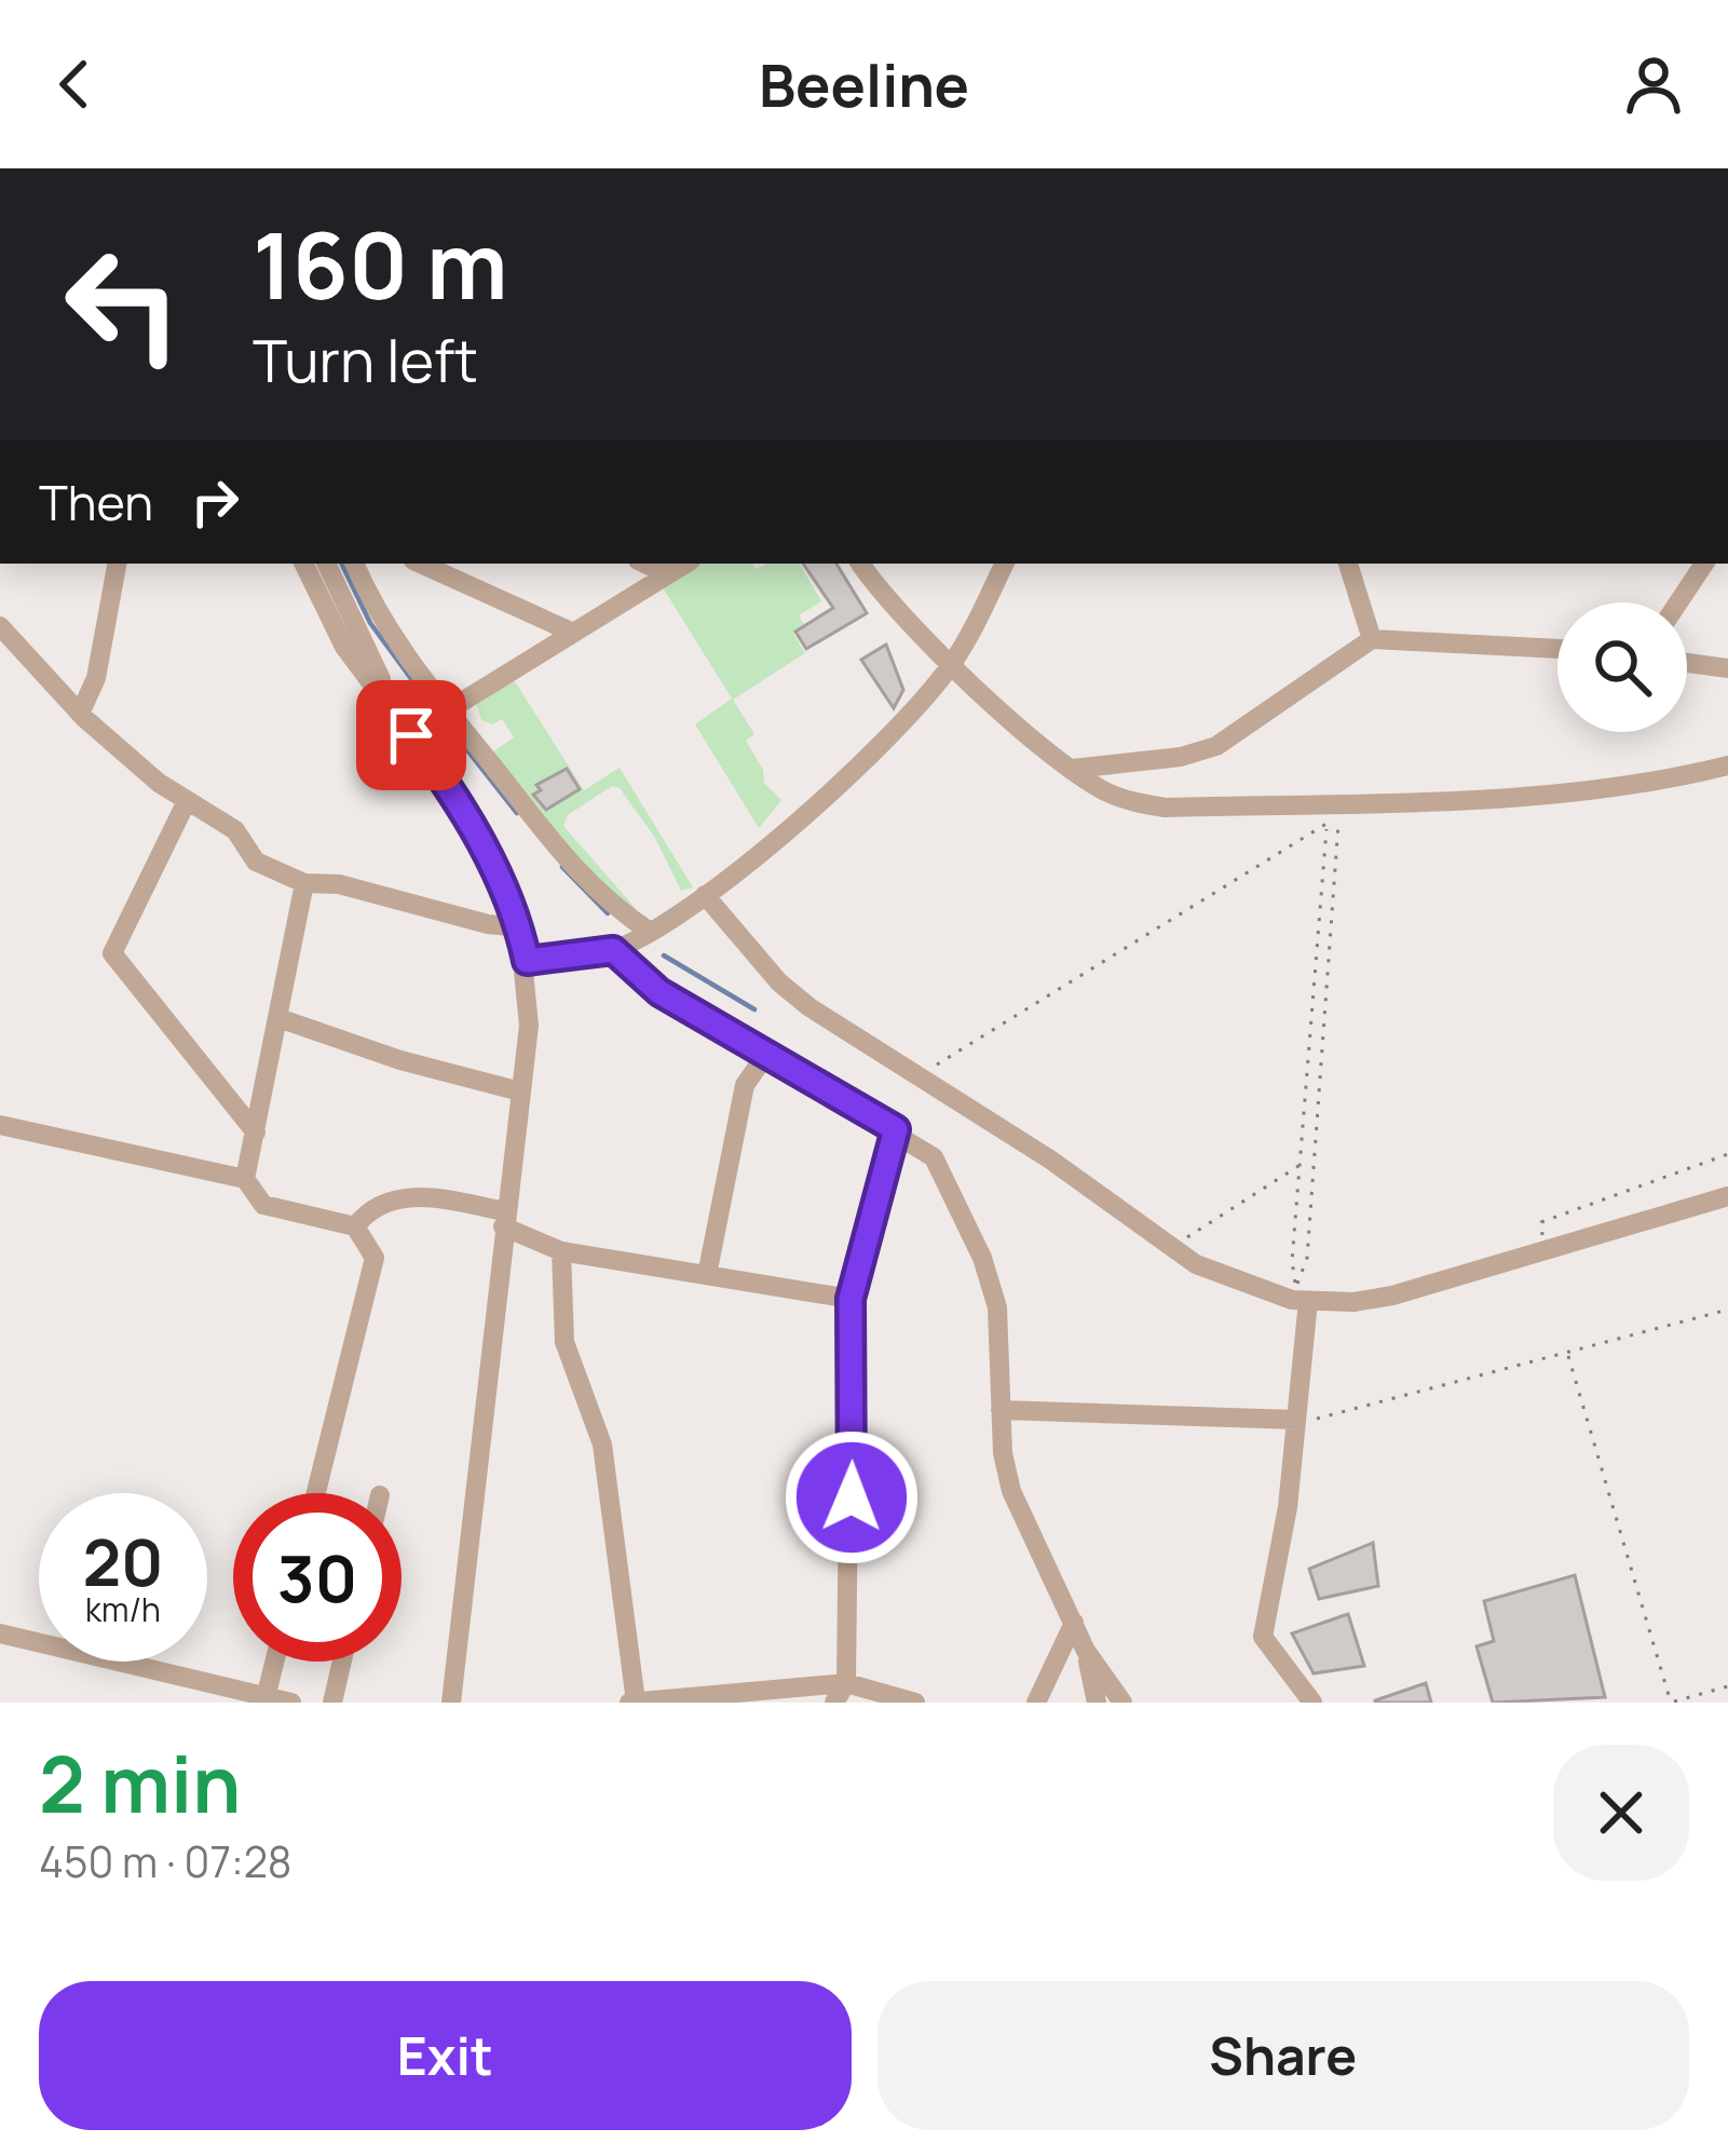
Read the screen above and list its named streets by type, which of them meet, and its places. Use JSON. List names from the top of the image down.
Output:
{
  "page": {
    "header": "Beeline",
    "turn": ["160 m", "Turn left"],
    "then": "Then",
    "speed": "20 km/h",
    "limit": "30",
    "heading": ["2 min", "450 m · 07:28"],
    "buttons": ["Exit", "Share"]
  }
}
